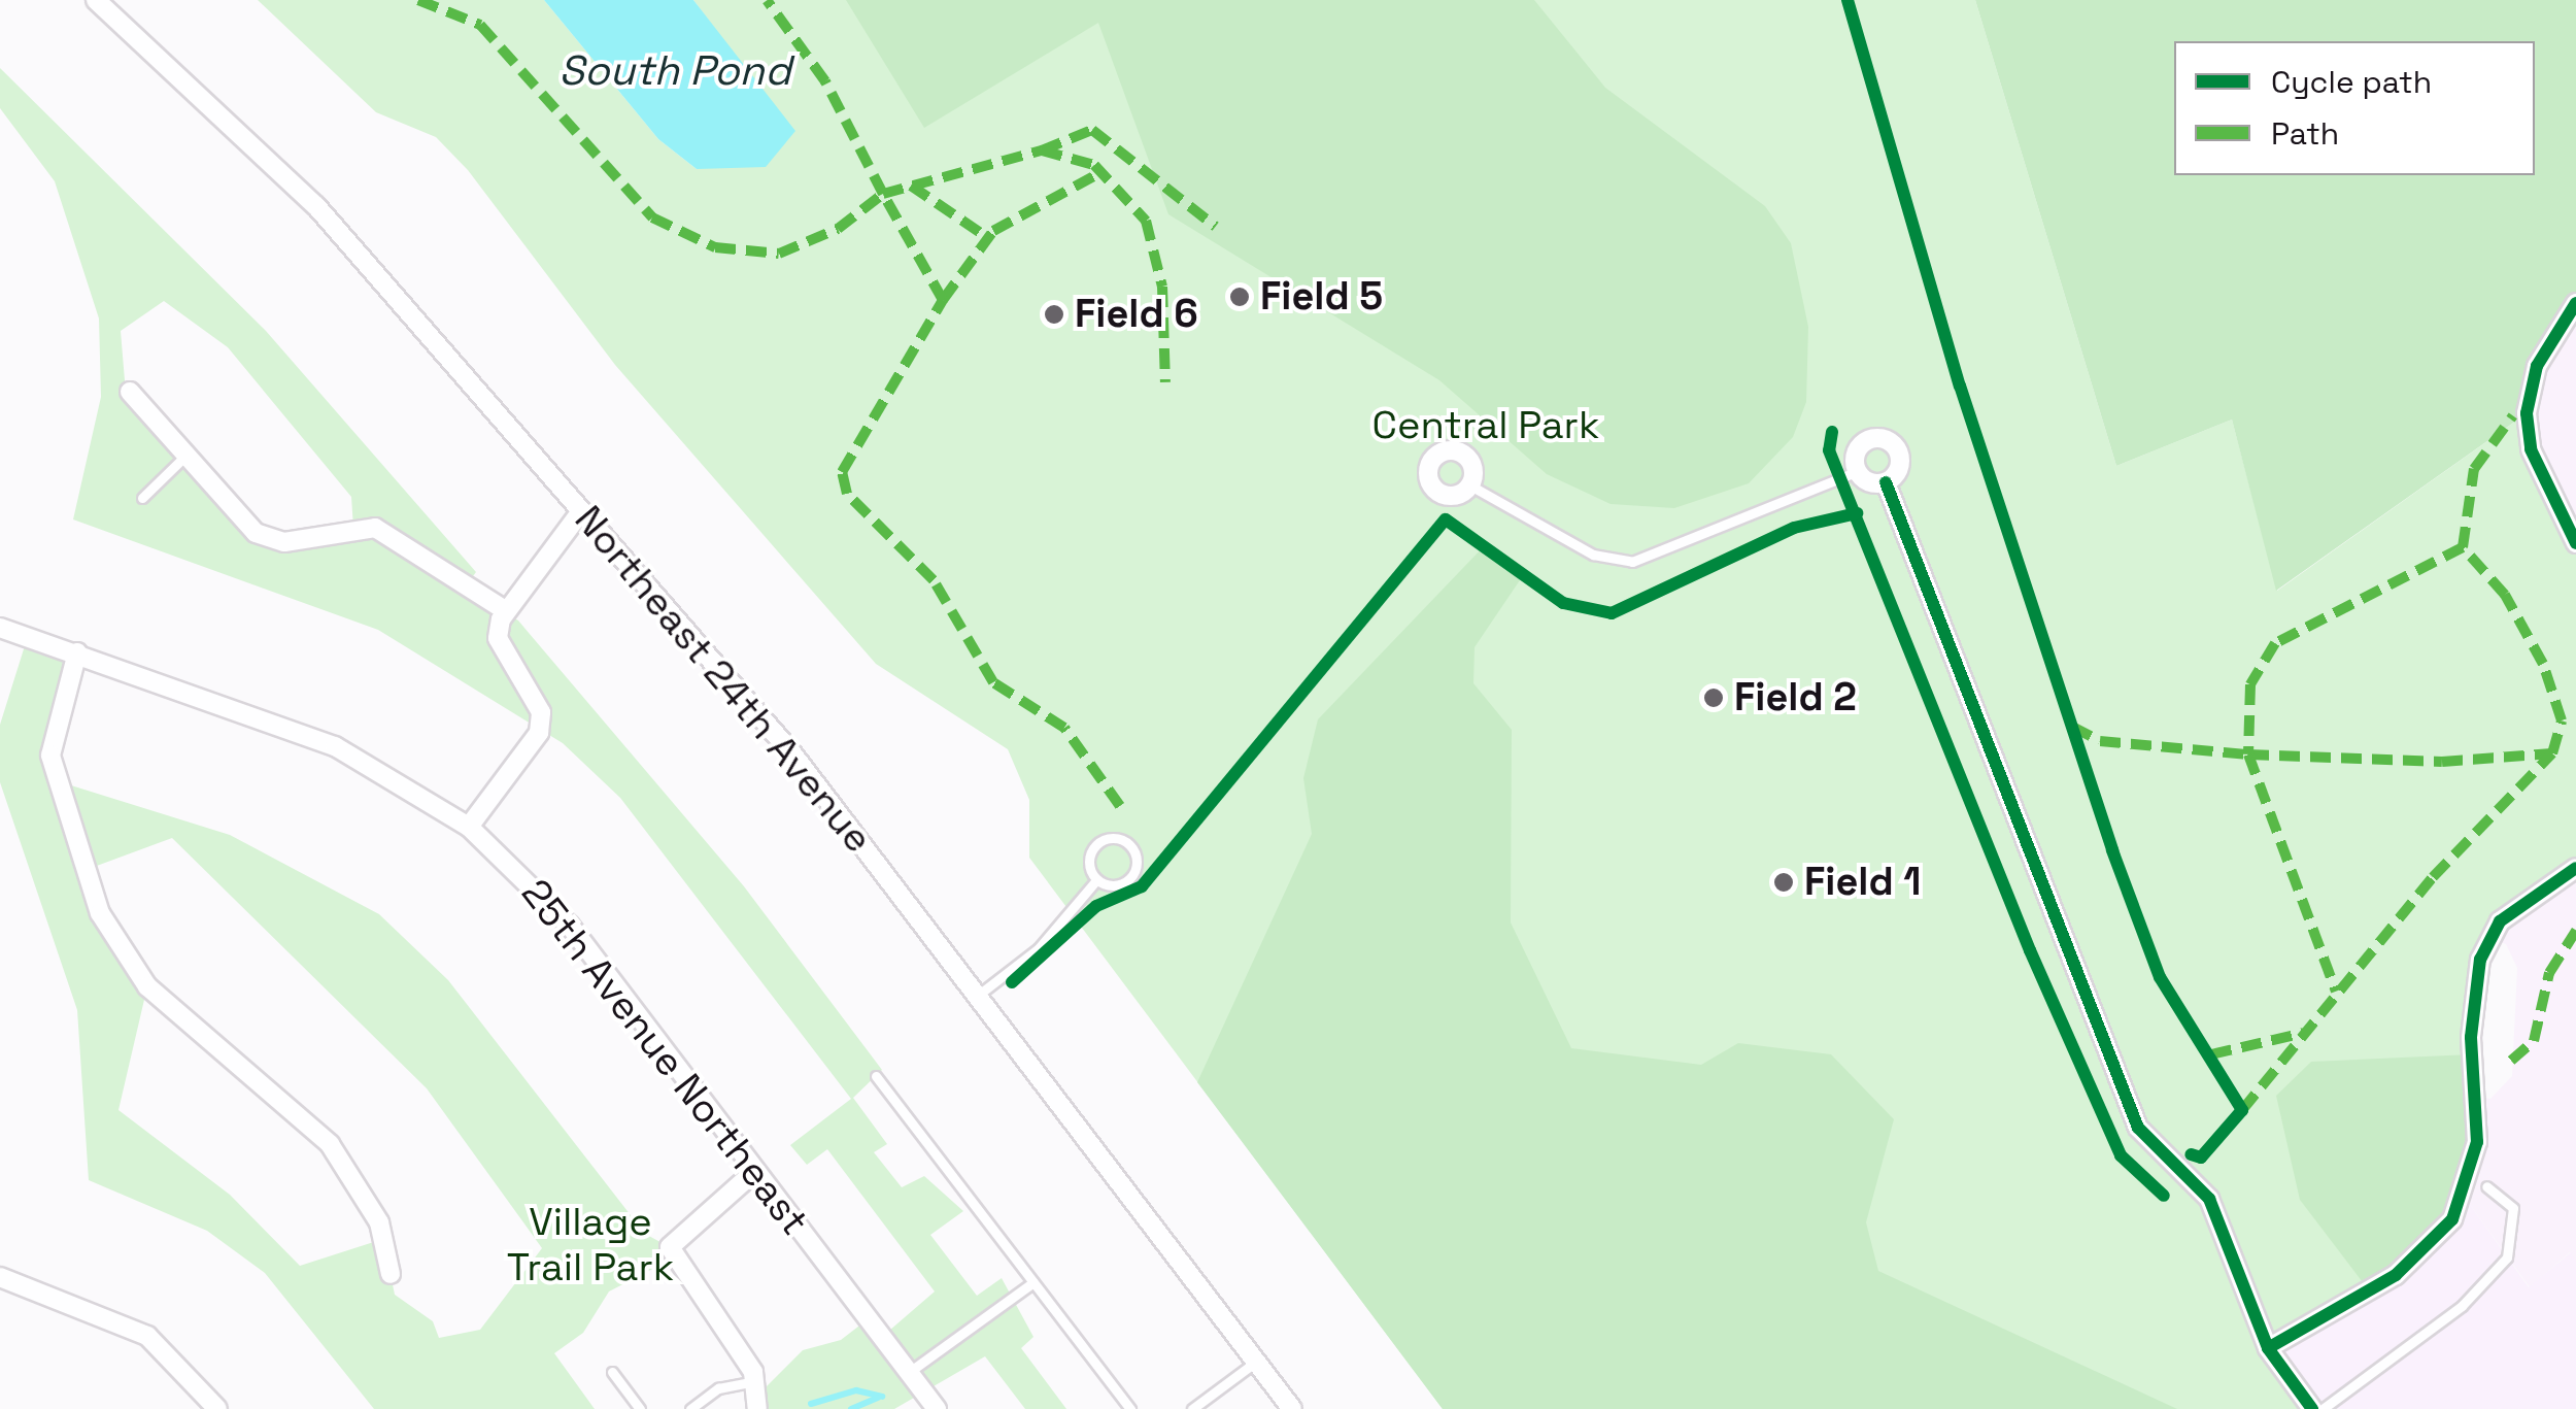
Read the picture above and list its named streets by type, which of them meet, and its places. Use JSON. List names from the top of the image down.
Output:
{
  "streets": {
    "street": ["Northeast 24th Avenue", "25th Avenue Northeast"]
  },
  "water": ["South Pond"],
  "parks": ["Central Park", "Village Trail Park"],
  "places": [
    "Field 5",
    "Field 6",
    "Field 2",
    "Field 1"
  ],
  "legend": ["Cycle path", "Path"]
}
